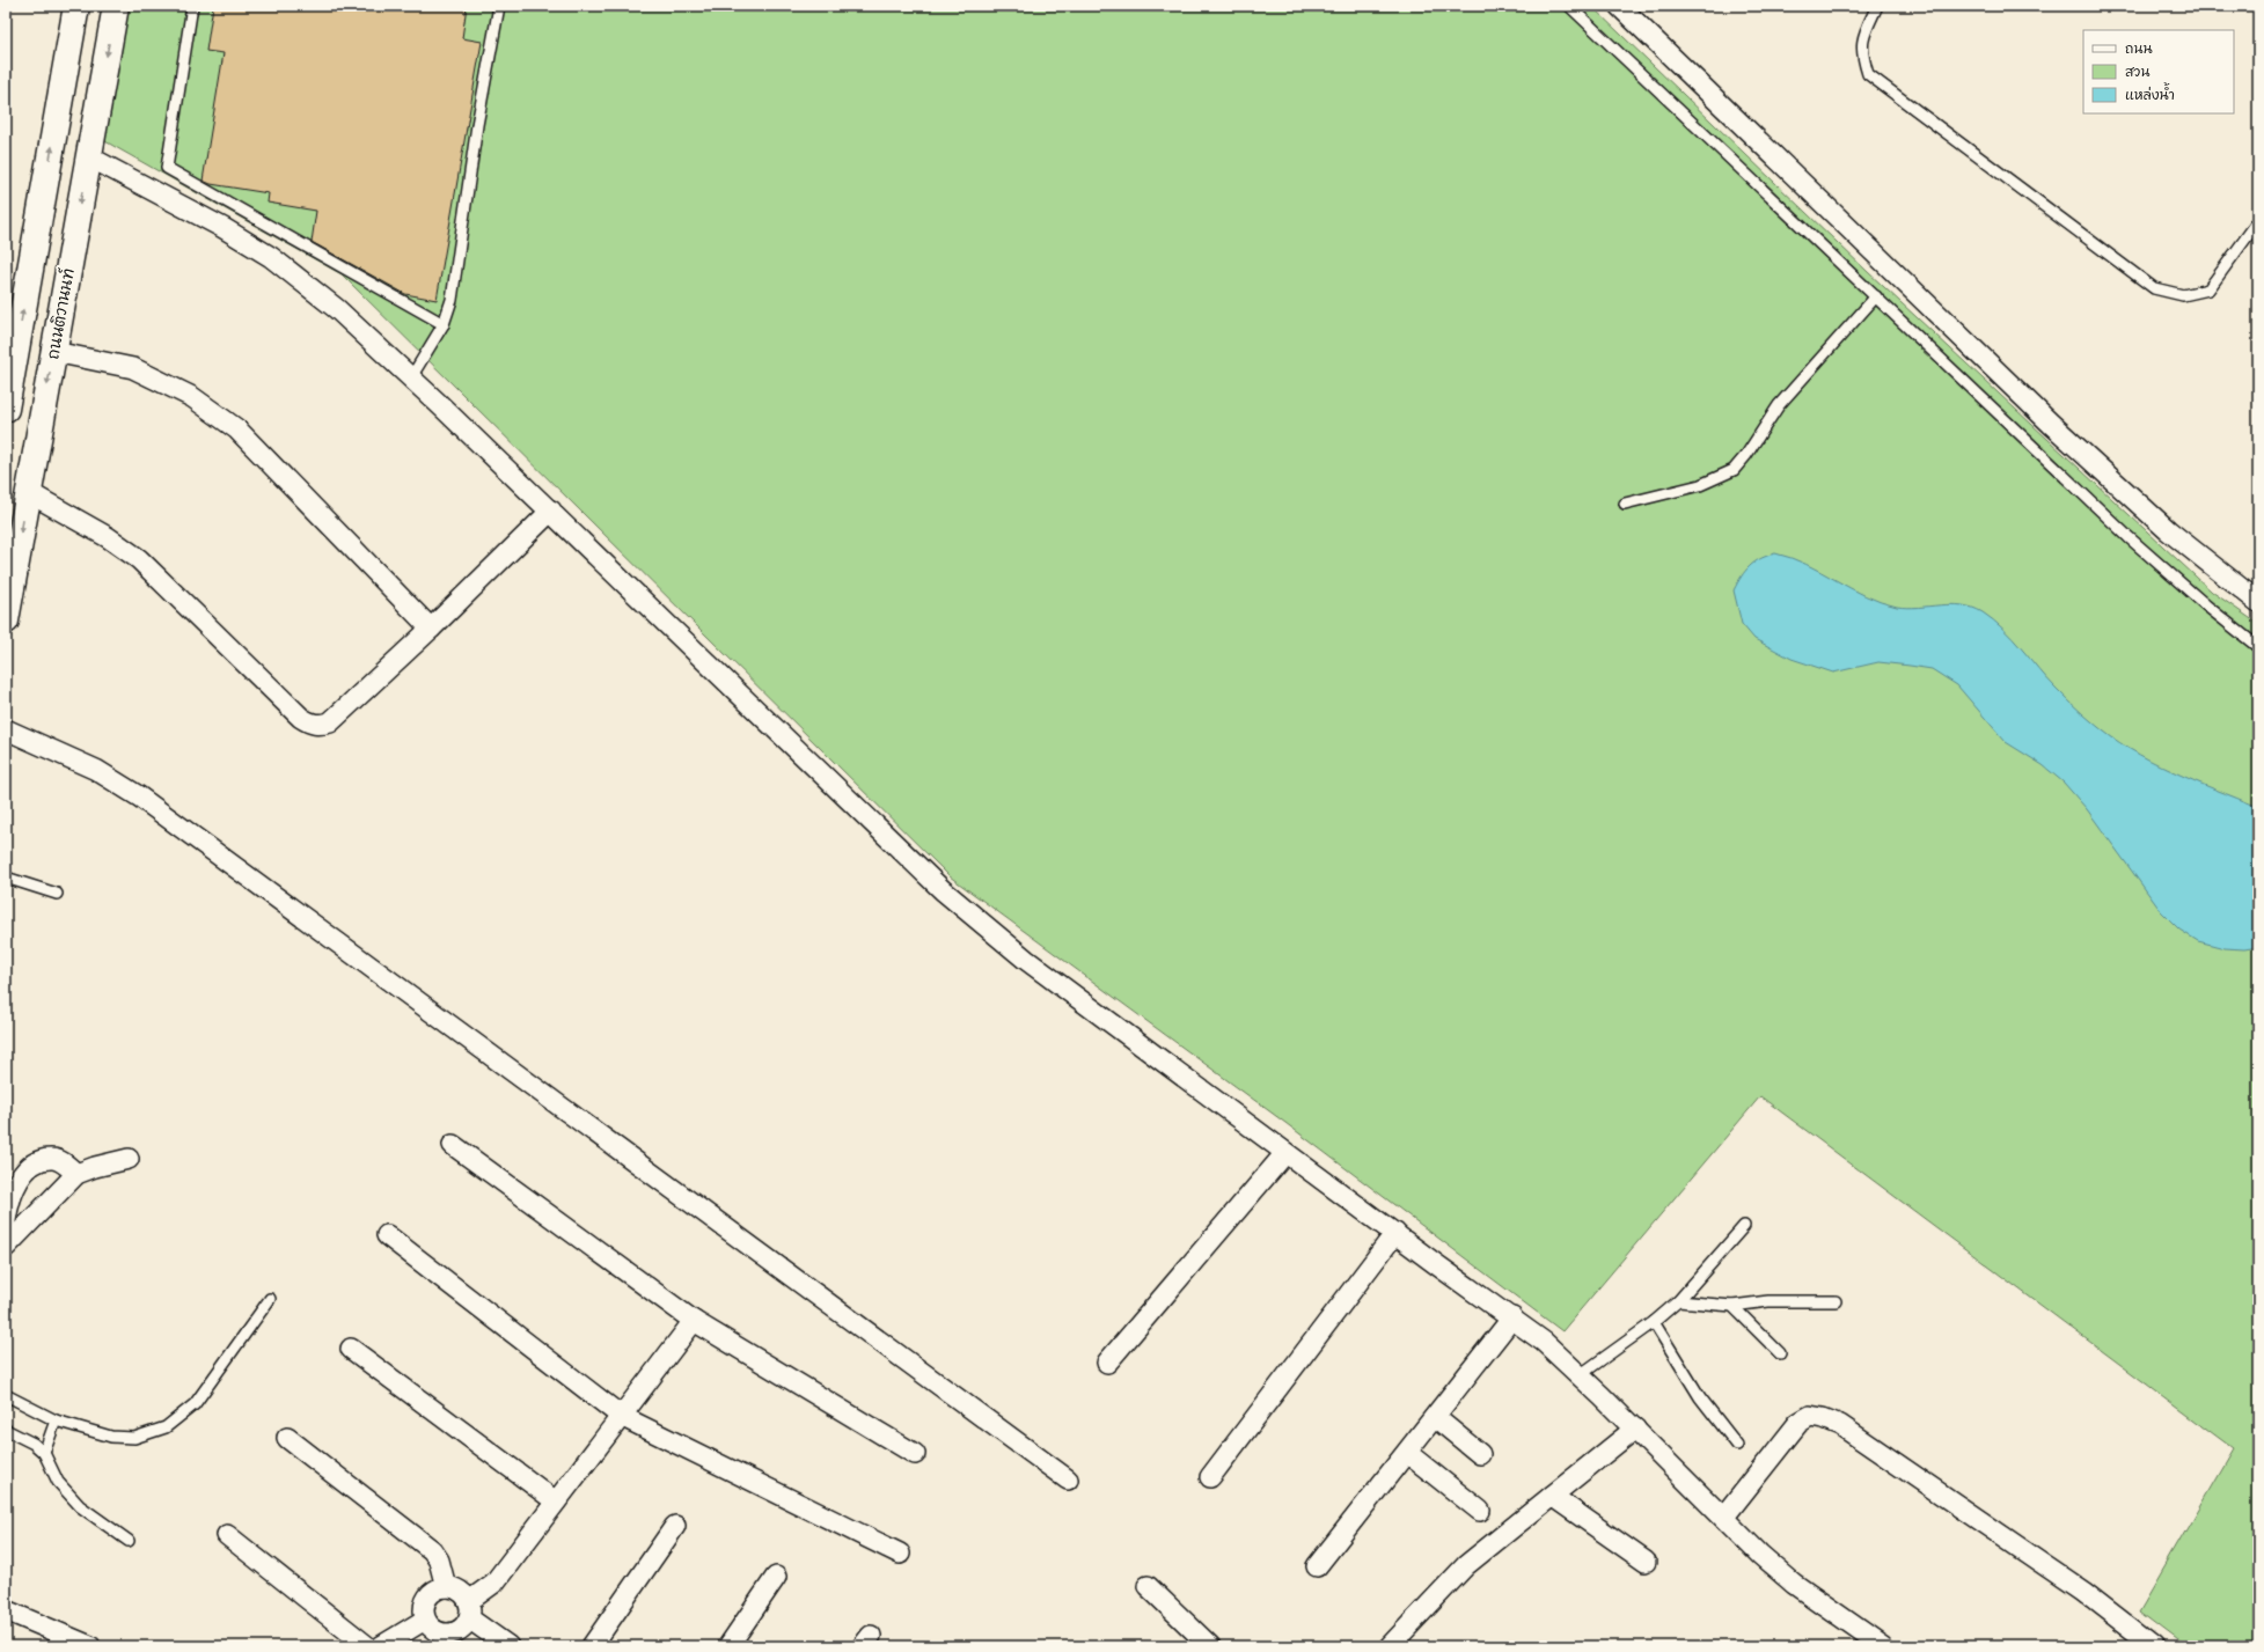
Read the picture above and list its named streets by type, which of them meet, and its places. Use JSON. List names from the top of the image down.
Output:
{
  "streets": {
    "main road": ["ถนนติวานนท์"]
  },
  "legend": ["ถนน", "สวน", "แหล่งน้ำ"]
}
